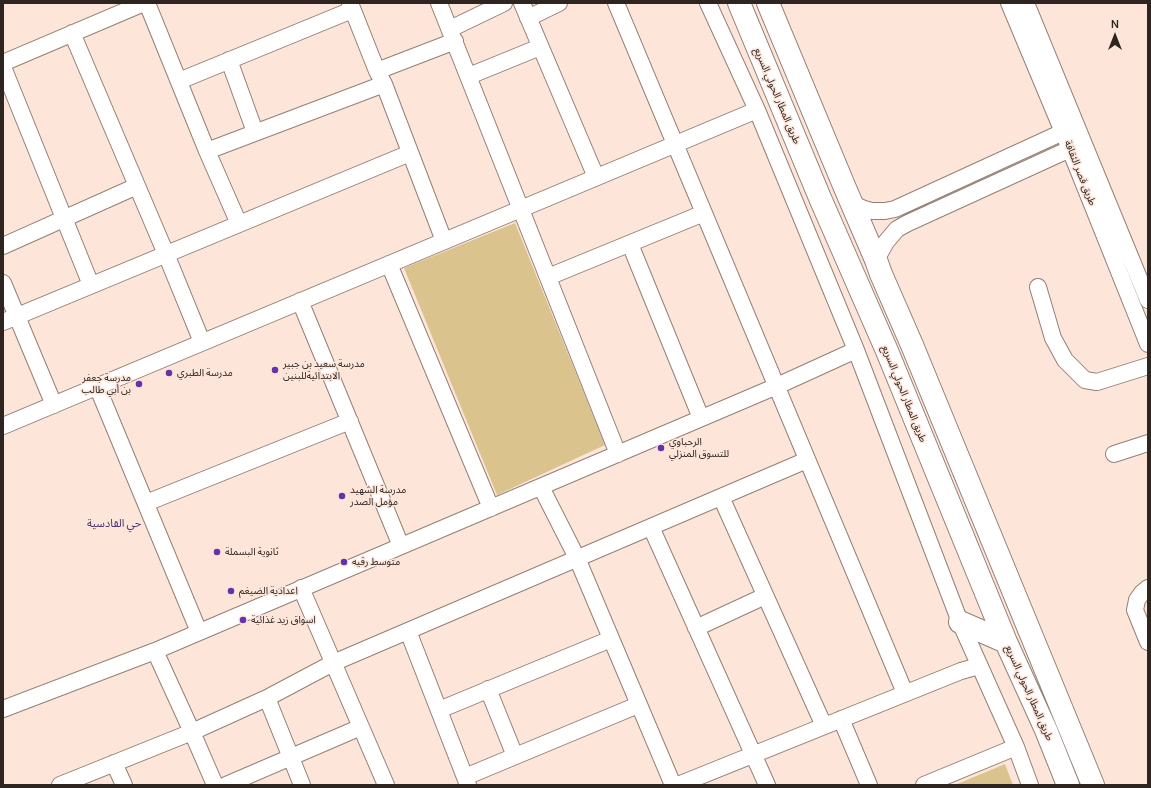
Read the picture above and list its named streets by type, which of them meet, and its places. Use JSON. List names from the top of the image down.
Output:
{
  "streets": {
    "highway": ["طريق المطار الحولي السريع"],
    "street": ["طريق قصر الثقافة"]
  },
  "districts": ["حي القادسية"],
  "places": [
    "مدرسة سعيد بن جبير الابتدائيةللبنين",
    "مدرسة الطبري",
    "مدرسة جعفر بن أبي طالب",
    "الرحباوي للتسوق المنزلي",
    "مدرسة الشهيد مؤمل الصدر",
    "ثانوية البسملة",
    "متوسط رقيه",
    "اعدادية الضيغم",
    "اسواق زيد غذائية"
  ],
  "north": "top"
}
